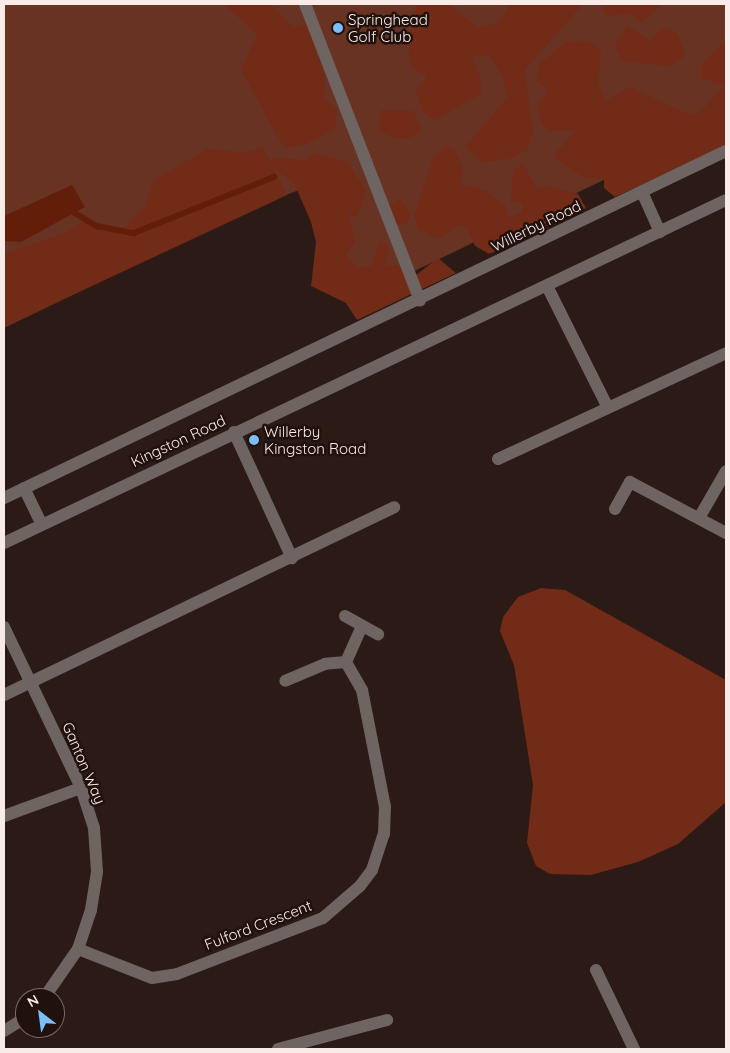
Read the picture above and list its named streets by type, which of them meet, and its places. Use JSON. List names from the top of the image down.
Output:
{
  "streets": {
    "street": [
      "Willerby Road",
      "Kingston Road",
      "Ganton Way",
      "Fulford Crescent"
    ]
  },
  "crossings": [
    ["Willerby Road", "Kingston Road"],
    ["Ganton Way", "Fulford Crescent"]
  ],
  "places": ["Springhead Golf Club", "Willerby Kingston Road"],
  "north": "top left"
}
